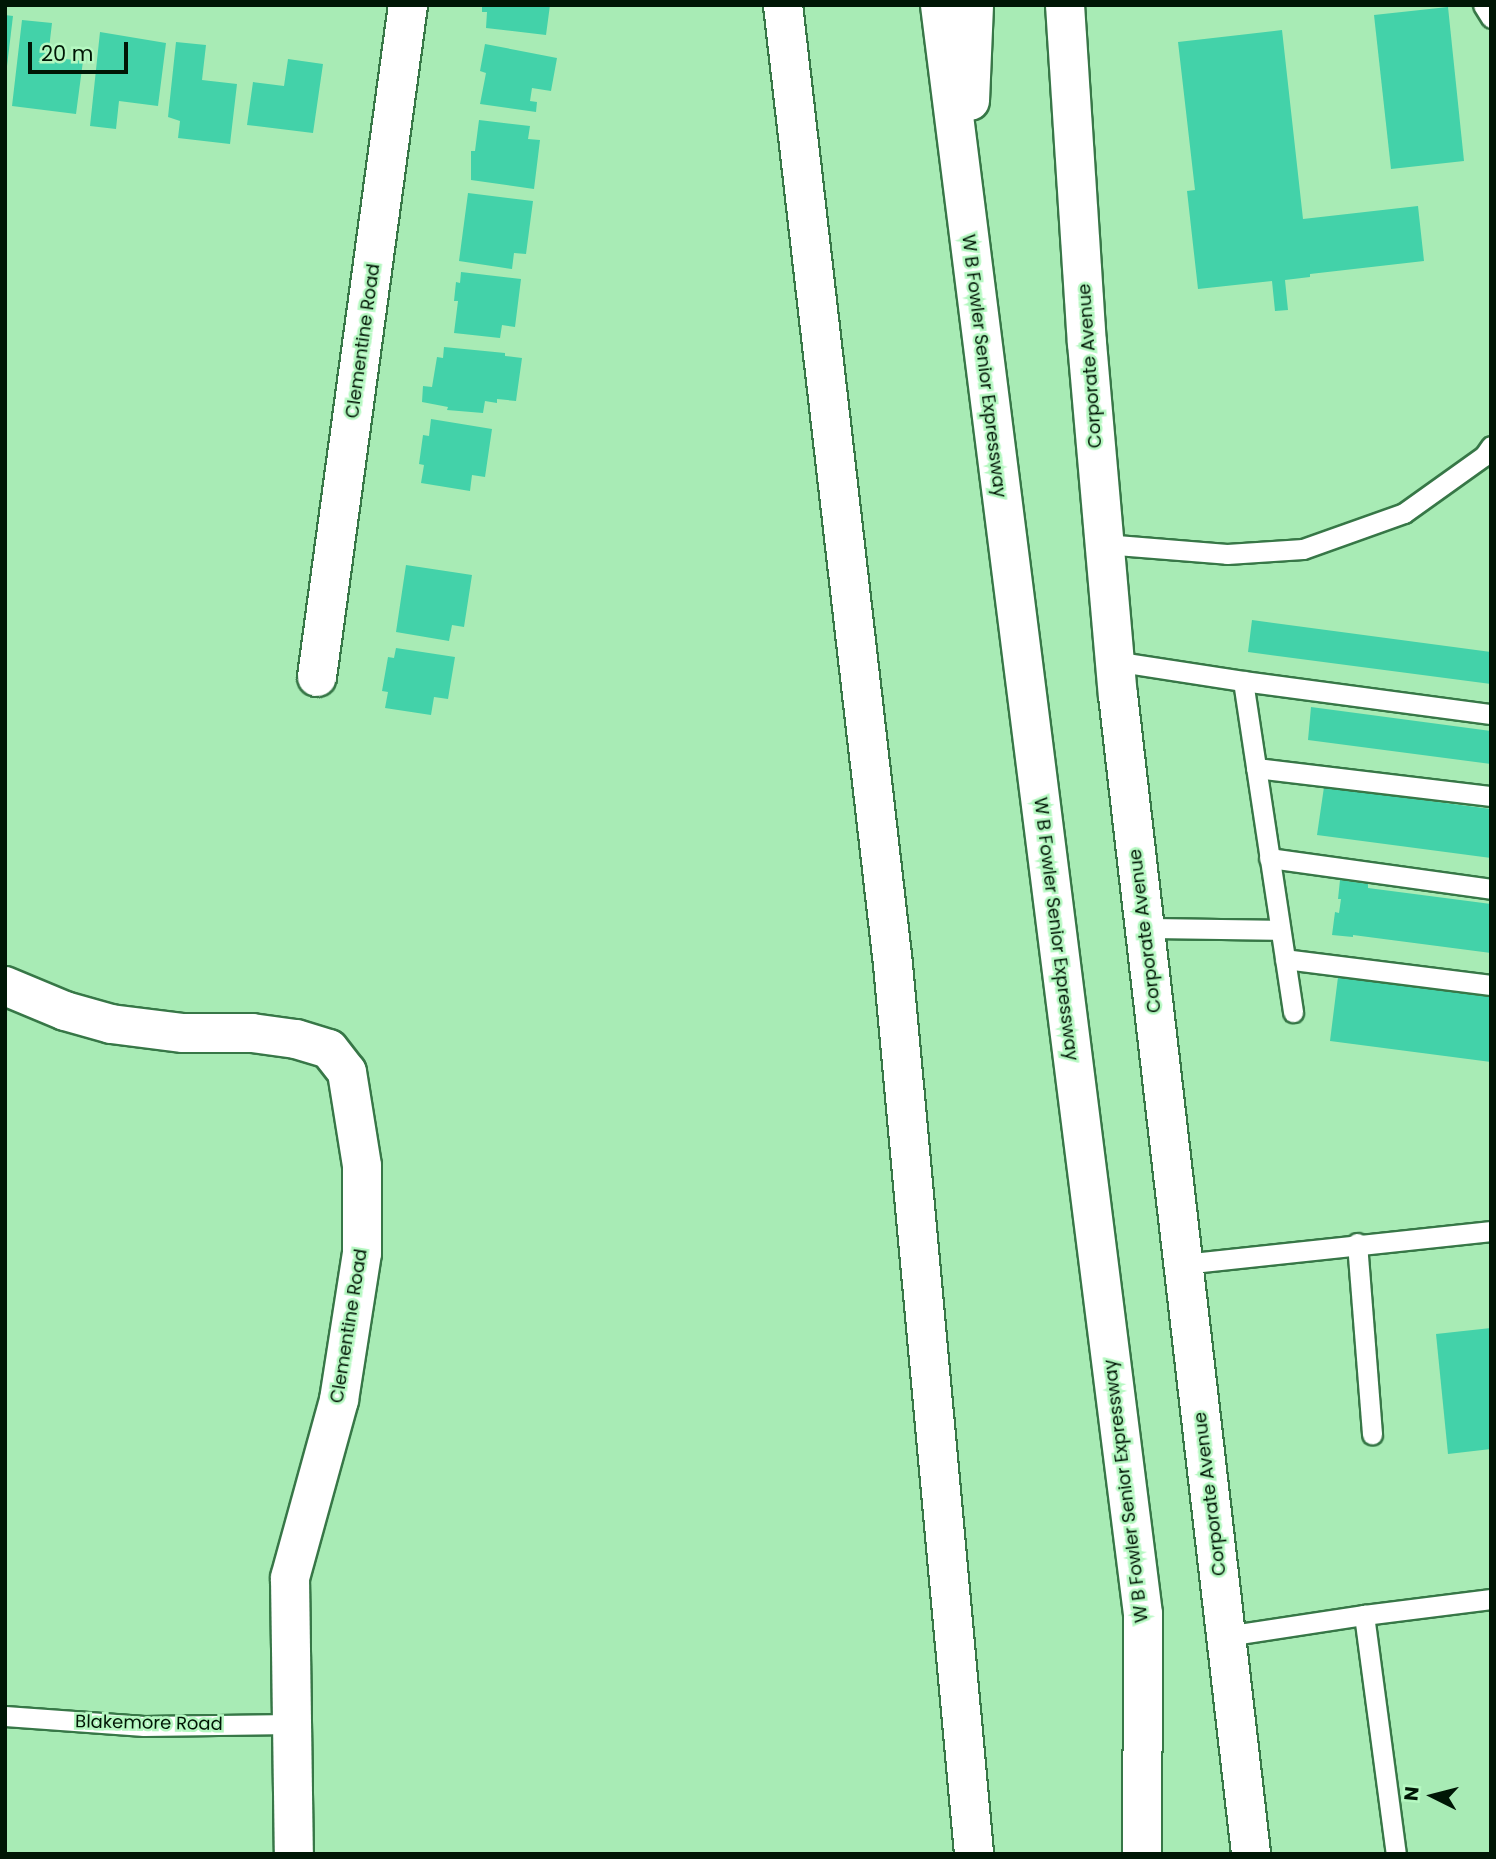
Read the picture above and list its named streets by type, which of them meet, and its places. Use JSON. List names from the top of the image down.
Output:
{
  "streets": {
    "main road": ["Clementine Road", "W B Fowler Senior Expressway", "Corporate Avenue"],
    "lane": ["Blakemore Road"]
  },
  "crossings": [
    ["Clementine Road", "Blakemore Road"]
  ],
  "scale_bar": "20 m",
  "north": "left"
}
